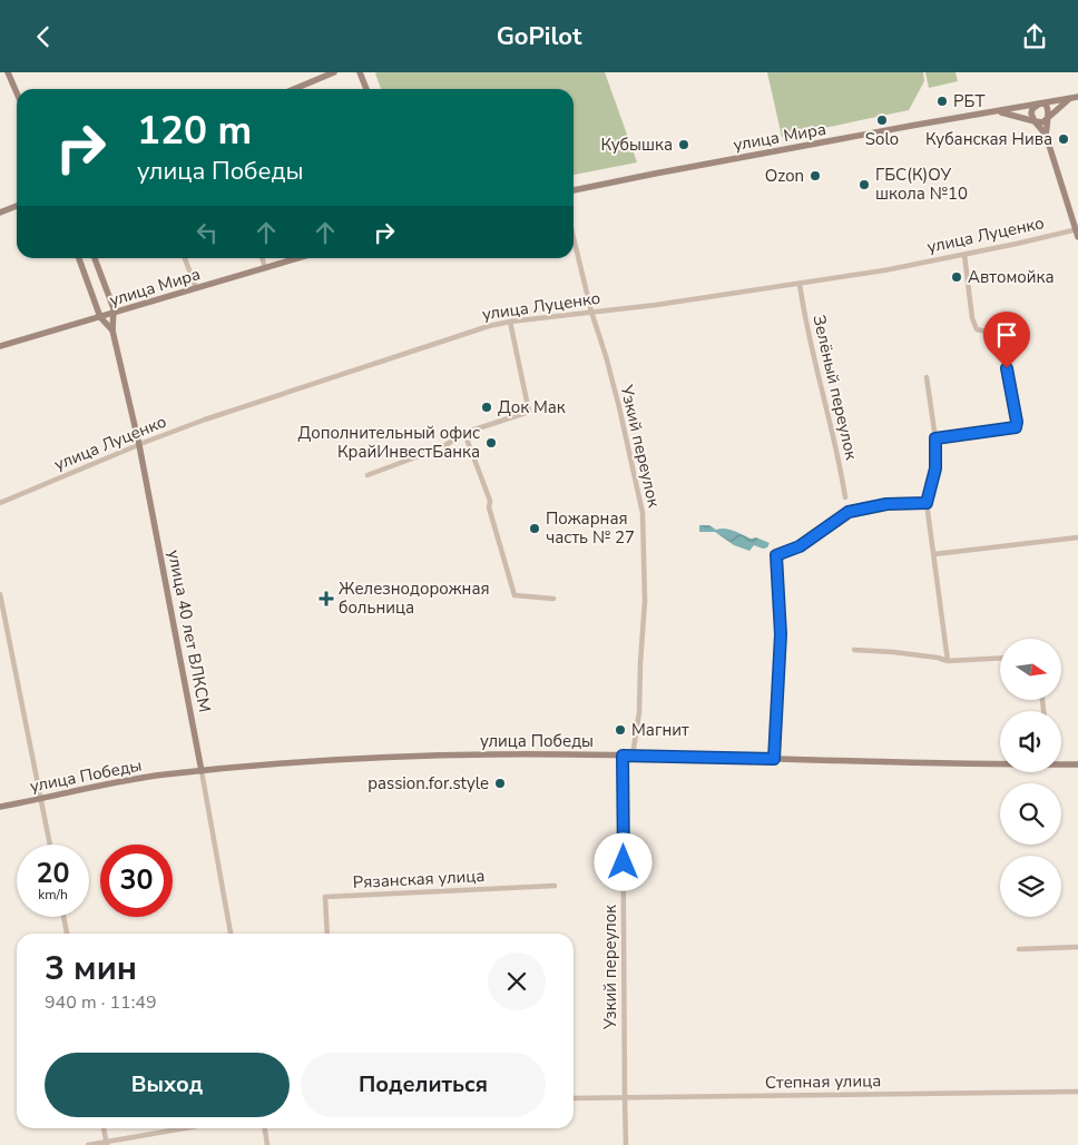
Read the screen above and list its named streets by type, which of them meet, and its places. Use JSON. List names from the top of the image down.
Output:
{
  "streets": {
    "street": [
      "улица Мира",
      "улица Луценко",
      "Зелёный переулок",
      "Узкий переулок",
      "улица 40 лет ВЛКСМ",
      "улица Победы",
      "Рязанская улица",
      "Степная улица"
    ]
  },
  "crossings": [
    ["улица Мира", "улица 40 лет ВЛКСМ"],
    ["улица Луценко", "Зелёный переулок"],
    ["улица Луценко", "Узкий переулок"],
    ["улица Луценко", "улица 40 лет ВЛКСМ"],
    ["Узкий переулок", "улица Победы"],
    ["Узкий переулок", "Степная улица"],
    ["улица 40 лет ВЛКСМ", "улица Победы"]
  ],
  "places": {
    "other": [
      "РБТ",
      "Solo",
      "Кубанская Нива",
      "Кубышка",
      "Ozon",
      "ГБС(К)ОУ школа №10",
      "Автомойка",
      "Док Мак",
      "Дополнительный офис КрайИнвестБанка",
      "Пожарная часть № 27",
      "Магнит",
      "passion.for.style"
    ],
    "health": ["Железнодорожная больница"]
  },
  "north": "right",
  "page": {
    "header": "GoPilot",
    "turn": ["120 m", "улица Победы"],
    "speed": "20 km/h",
    "limit": "30",
    "heading": ["3 мин", "940 m · 11:49"],
    "buttons": ["Выход", "Поделиться"]
  }
}
